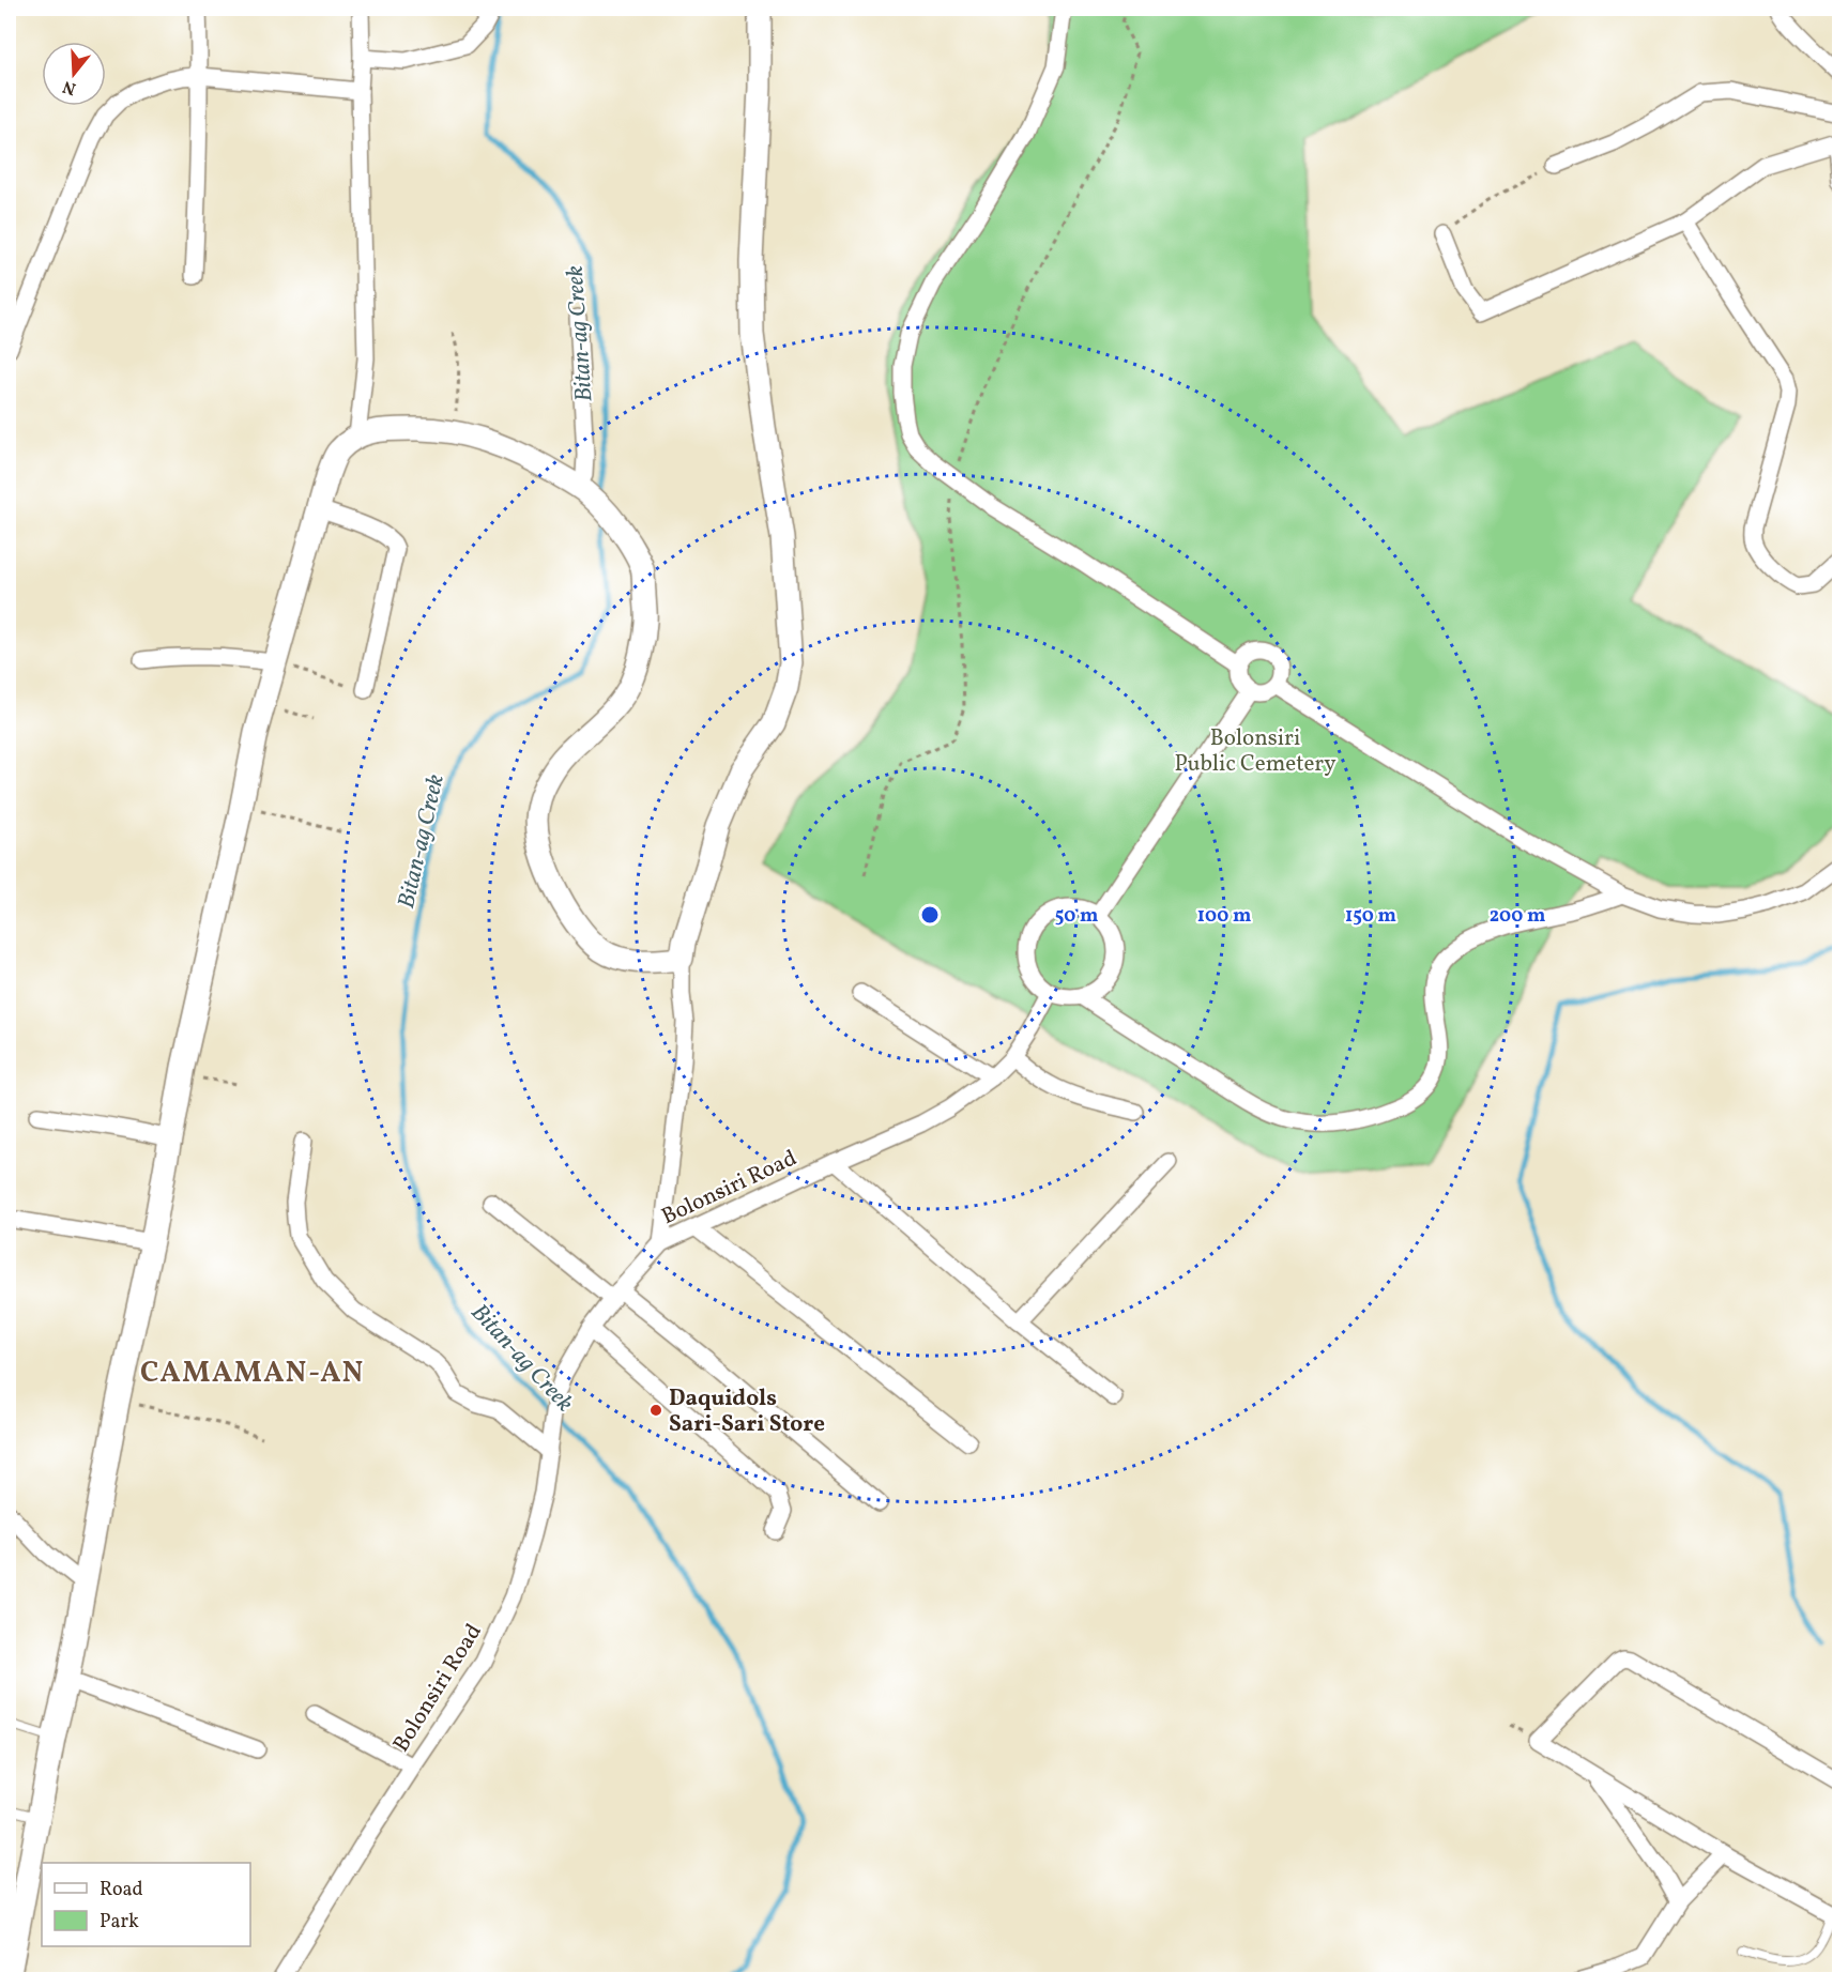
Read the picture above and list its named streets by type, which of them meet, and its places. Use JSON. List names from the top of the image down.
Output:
{
  "streets": {
    "street": ["Bolonsiri Road"]
  },
  "districts": ["CAMAMAN-AN"],
  "water": ["Bitan-ag Creek"],
  "parks": ["Bolonsiri Public Cemetery"],
  "places": ["Daquidols Sari-Sari Store"],
  "legend": ["Road", "Park"],
  "north": "bottom",
  "rings": [
    "50 m",
    "100 m",
    "150 m",
    "200 m"
  ]
}
